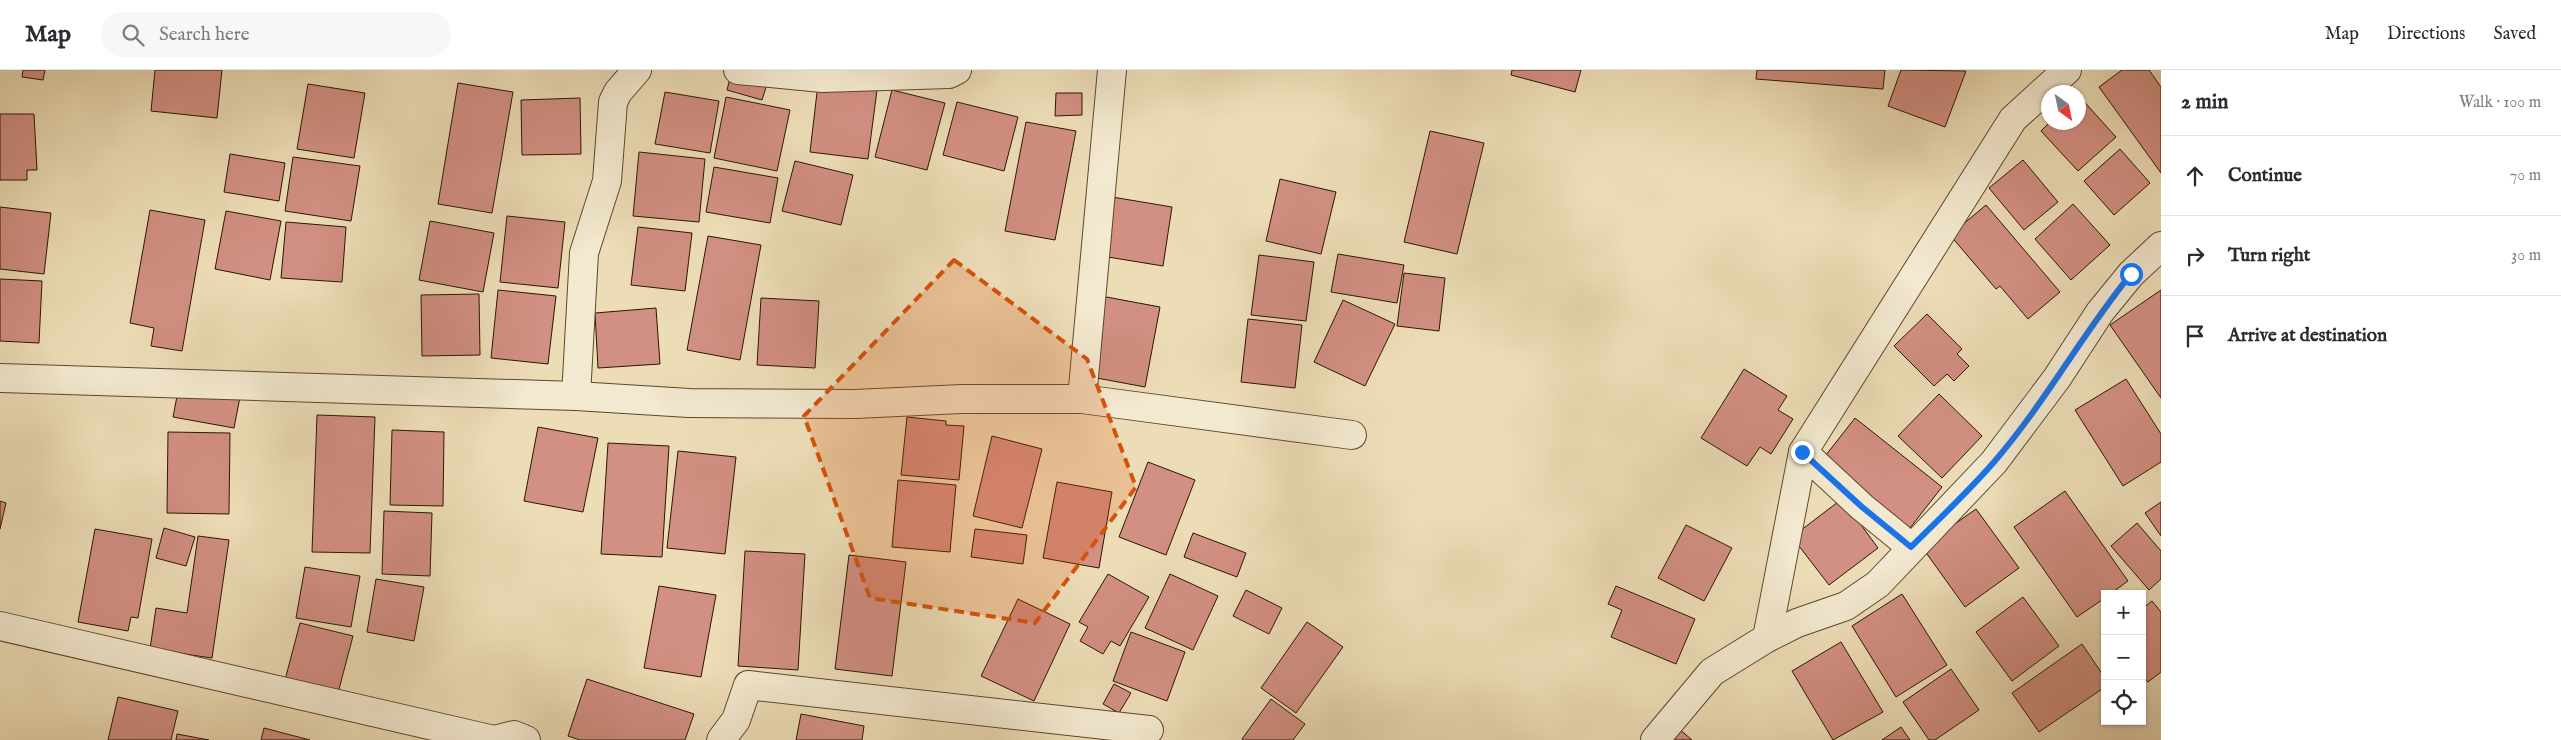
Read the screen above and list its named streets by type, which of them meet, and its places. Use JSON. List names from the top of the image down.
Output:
{
  "north": "bottom right",
  "page": {
    "header": "Map",
    "search": "Search here",
    "nav": ["Map", "Directions", "Saved"],
    "heading": ["2 min", "Walk · 100 m"],
    "list": [
      ["Continue", "70 m"],
      ["Turn right", "30 m"],
      "Arrive at destination"
    ],
    "map_buttons": ["+", "−"]
  }
}
